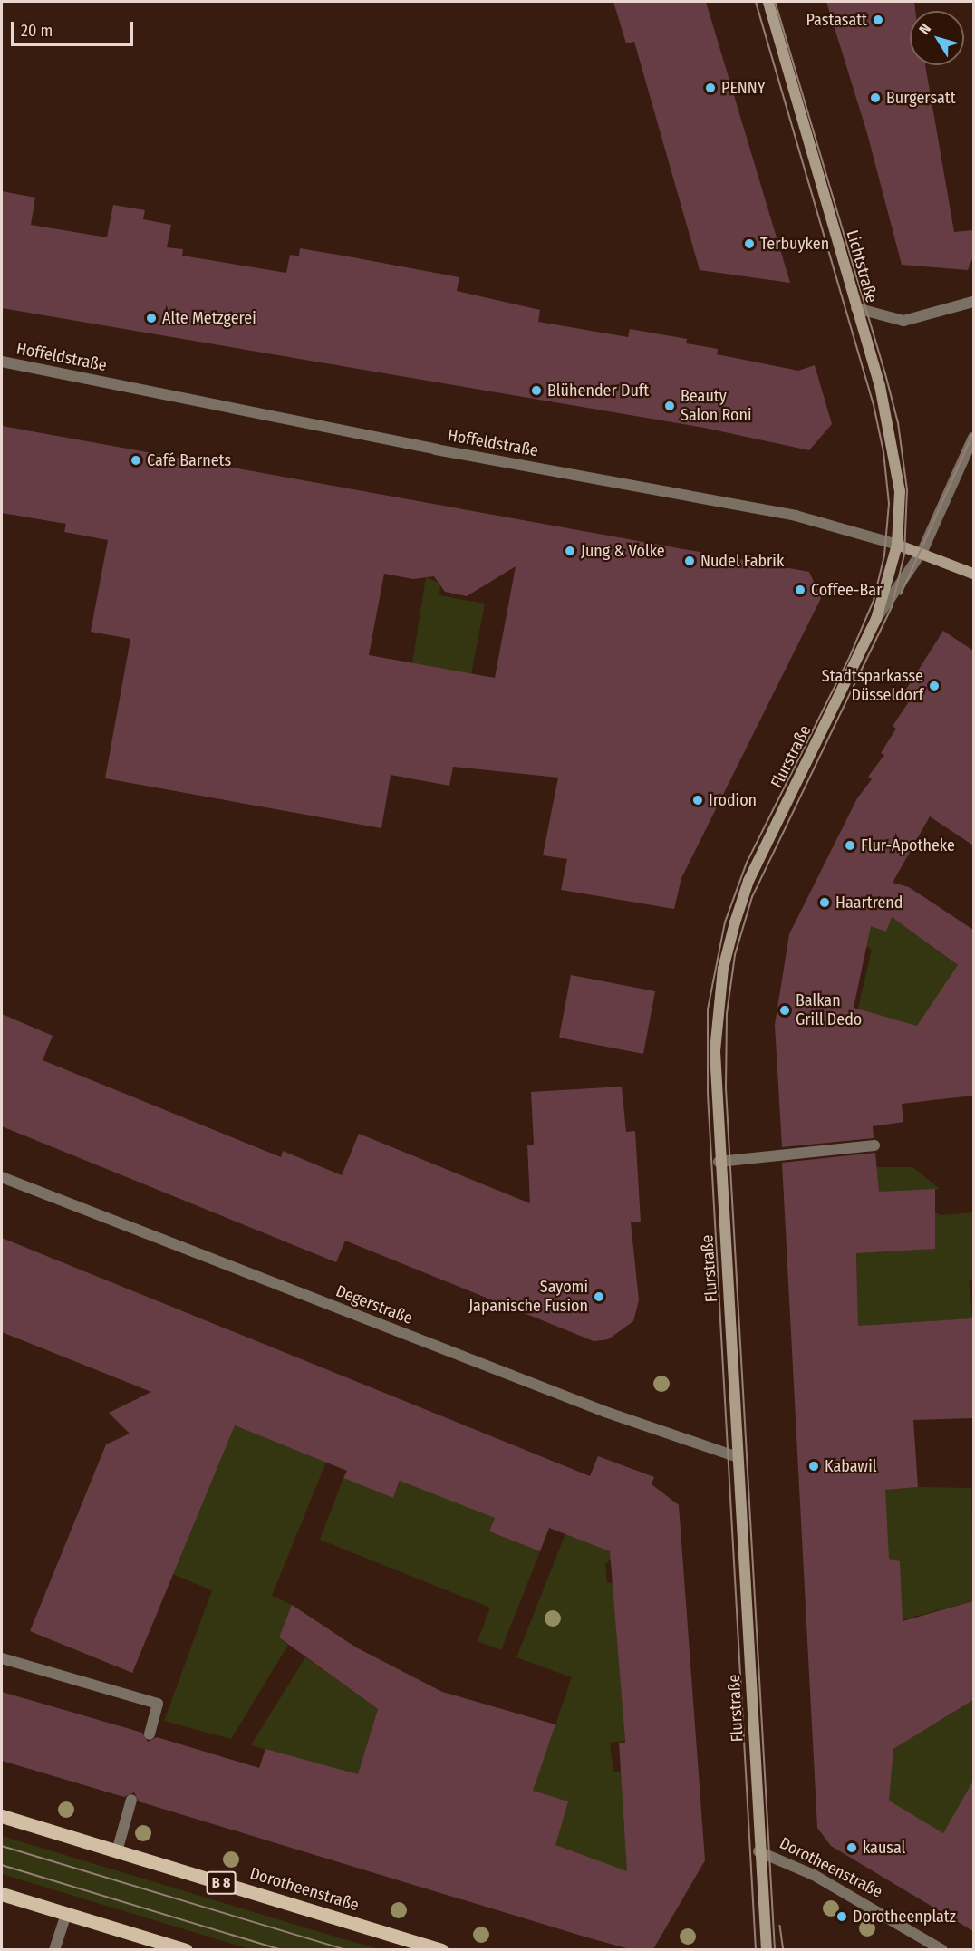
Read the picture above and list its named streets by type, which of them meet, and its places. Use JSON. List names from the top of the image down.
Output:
{
  "streets": {
    "main road": ["Dorotheenstraße", "B 8"],
    "street": [
      "Lichtstraße",
      "Hoffeldstraße",
      "Flurstraße",
      "Degerstraße"
    ]
  },
  "crossings": [
    ["Lichtstraße", "Hoffeldstraße"],
    ["Lichtstraße", "Flurstraße"],
    ["Hoffeldstraße", "Flurstraße"],
    ["Flurstraße", "Degerstraße"],
    ["Flurstraße", "Dorotheenstraße"]
  ],
  "places": [
    "Pastasatt",
    "PENNY",
    "Burgersatt",
    "Terbuyken",
    "Alte Metzgerei",
    "Blühender Duft",
    "Beauty Salon Roni",
    "Café Barnets",
    "Jung & Volke",
    "Nudel Fabrik",
    "Coffee-Bar",
    "Stadtsparkasse Düsseldorf",
    "Irodion",
    "Flur-Apotheke",
    "Haartrend",
    "Balkan Grill Dedo",
    "Sayomi Japanische Fusion",
    "Kabawil",
    "kausal",
    "Dorotheenplatz"
  ],
  "scale_bar": "20 m",
  "north": "top left"
}
